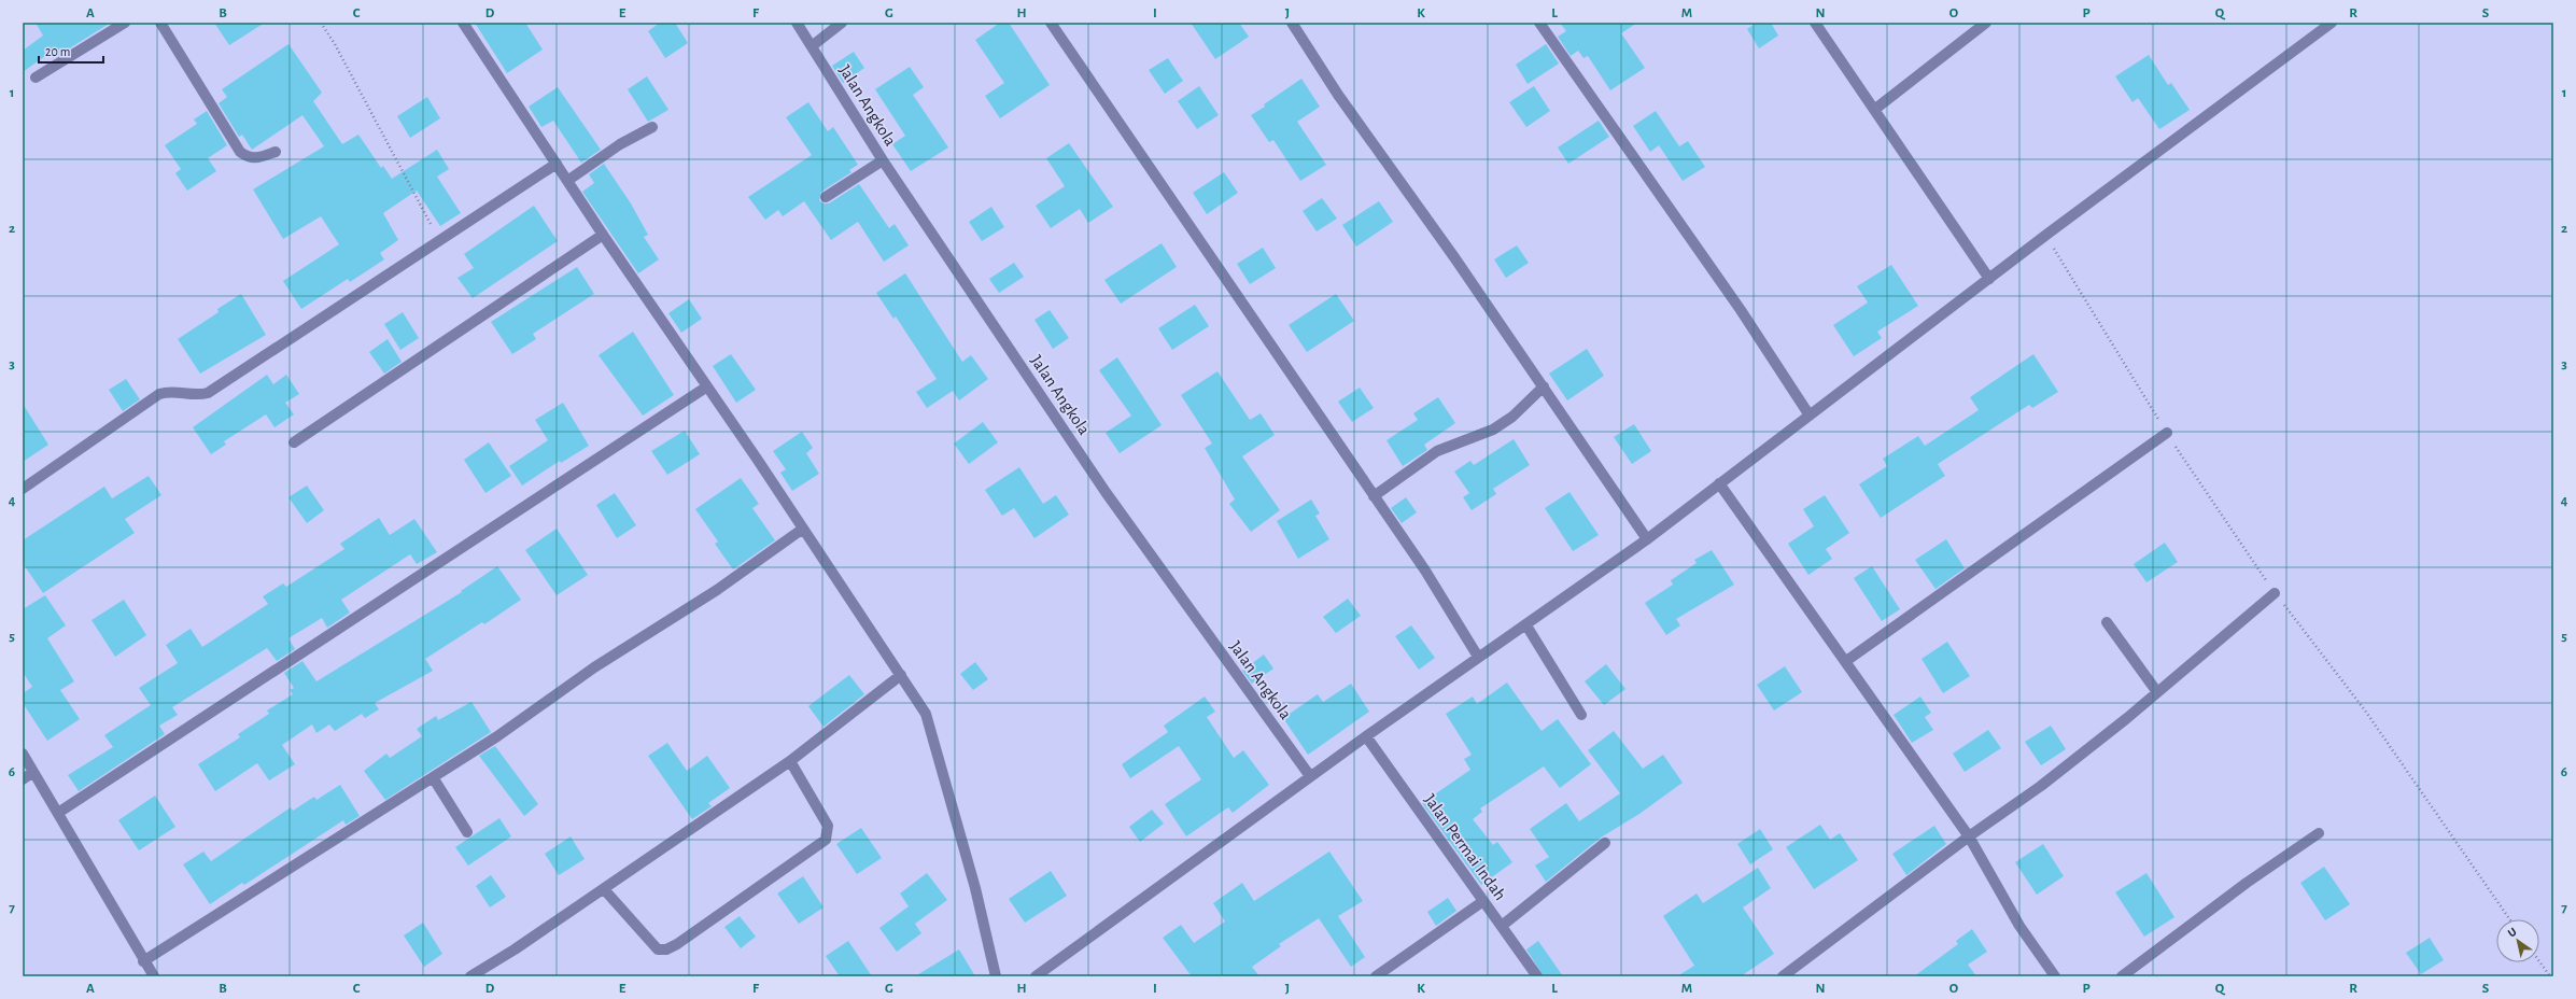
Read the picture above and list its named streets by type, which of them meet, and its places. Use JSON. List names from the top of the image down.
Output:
{
  "streets": {
    "street": ["Jalan Angkola", "Jalan Permai Indah"]
  },
  "scale_bar": "20 m",
  "north": "top left",
  "grid": {
    "columns": [
      "A",
      "B",
      "C",
      "D",
      "E",
      "F",
      "G",
      "H",
      "I",
      "J",
      "K",
      "L",
      "M",
      "N",
      "O",
      "P",
      "Q",
      "R",
      "S"
    ],
    "rows": [
      "1",
      "2",
      "3",
      "4",
      "5",
      "6",
      "7"
    ]
  }
}
